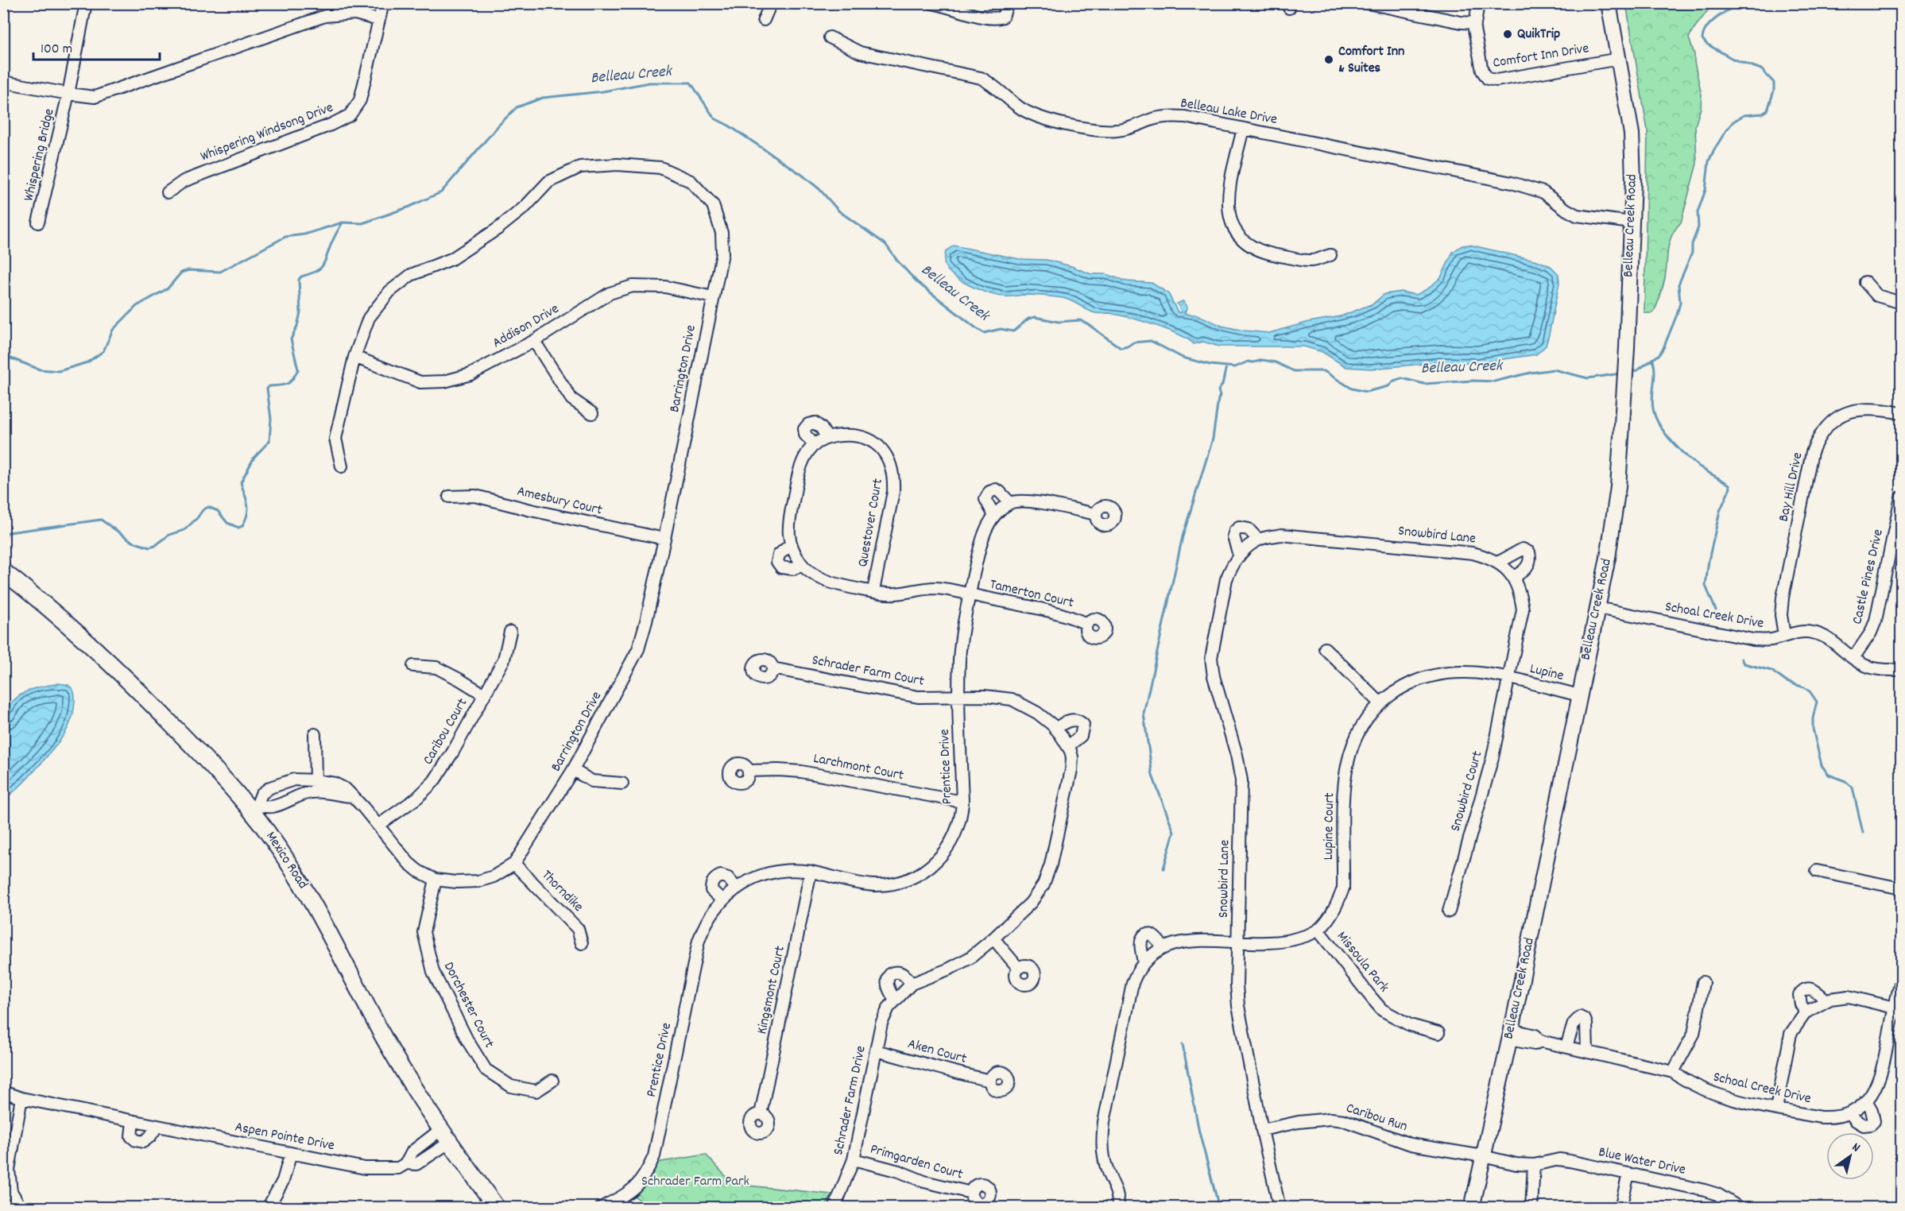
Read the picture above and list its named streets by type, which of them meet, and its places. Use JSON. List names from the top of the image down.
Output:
{
  "streets": {
    "main road": ["Belleau Creek Road", "Mexico Road"],
    "street": [
      "Comfort Inn Drive",
      "Belleau Lake Drive",
      "Whispering Windsong Drive",
      "Whispering Bridge",
      "Addison Drive",
      "Barrington Drive",
      "Bay Hill Drive",
      "Amesbury Court",
      "Questover Court",
      "Snowbird Lane",
      "Castle Pines Drive",
      "Tamerton Court",
      "Schoal Creek Drive",
      "Schrader Farm Court",
      "Lupine",
      "Caribou Court",
      "Prentice Drive",
      "Larchmont Court",
      "Snowbird Court",
      "Lupine Court",
      "Thorndike",
      "Missoula Park",
      "Kingsmont Court",
      "Dorchester Court",
      "Aken Court",
      "Schrader Farm Drive",
      "Caribou Run",
      "Aspen Pointe Drive",
      "Blue Water Drive",
      "Primgarden Court"
    ]
  },
  "crossings": [
    ["Comfort Inn Drive", "Belleau Creek Road"],
    ["Belleau Lake Drive", "Belleau Creek Road"],
    ["Belleau Creek Road", "Schoal Creek Drive"],
    ["Belleau Creek Road", "Lupine"],
    ["Belleau Creek Road", "Caribou Run"],
    ["Belleau Creek Road", "Blue Water Drive"],
    ["Addison Drive", "Barrington Drive"],
    ["Barrington Drive", "Amesbury Court"],
    ["Barrington Drive", "Caribou Court"],
    ["Barrington Drive", "Mexico Road"],
    ["Barrington Drive", "Thorndike"],
    ["Barrington Drive", "Dorchester Court"],
    ["Bay Hill Drive", "Schoal Creek Drive"],
    ["Questover Court", "Tamerton Court"],
    ["Snowbird Lane", "Lupine Court"],
    ["Snowbird Lane", "Caribou Run"],
    ["Castle Pines Drive", "Schoal Creek Drive"],
    ["Tamerton Court", "Prentice Drive"],
    ["Schrader Farm Court", "Prentice Drive"],
    ["Schrader Farm Court", "Schrader Farm Drive"],
    ["Lupine", "Snowbird Court"],
    ["Lupine", "Lupine Court"],
    ["Prentice Drive", "Larchmont Court"],
    ["Prentice Drive", "Kingsmont Court"],
    ["Prentice Drive", "Schrader Farm Drive"],
    ["Snowbird Court", "Lupine Court"],
    ["Lupine Court", "Missoula Park"],
    ["Mexico Road", "Aspen Pointe Drive"],
    ["Aken Court", "Schrader Farm Drive"],
    ["Schrader Farm Drive", "Primgarden Court"],
    ["Caribou Run", "Blue Water Drive"]
  ],
  "water": ["Belleau Creek"],
  "parks": ["Schrader Farm Park"],
  "places": ["QuikTrip", "Comfort Inn & Suites"],
  "scale_bar": "100 m",
  "north": "top right"
}
